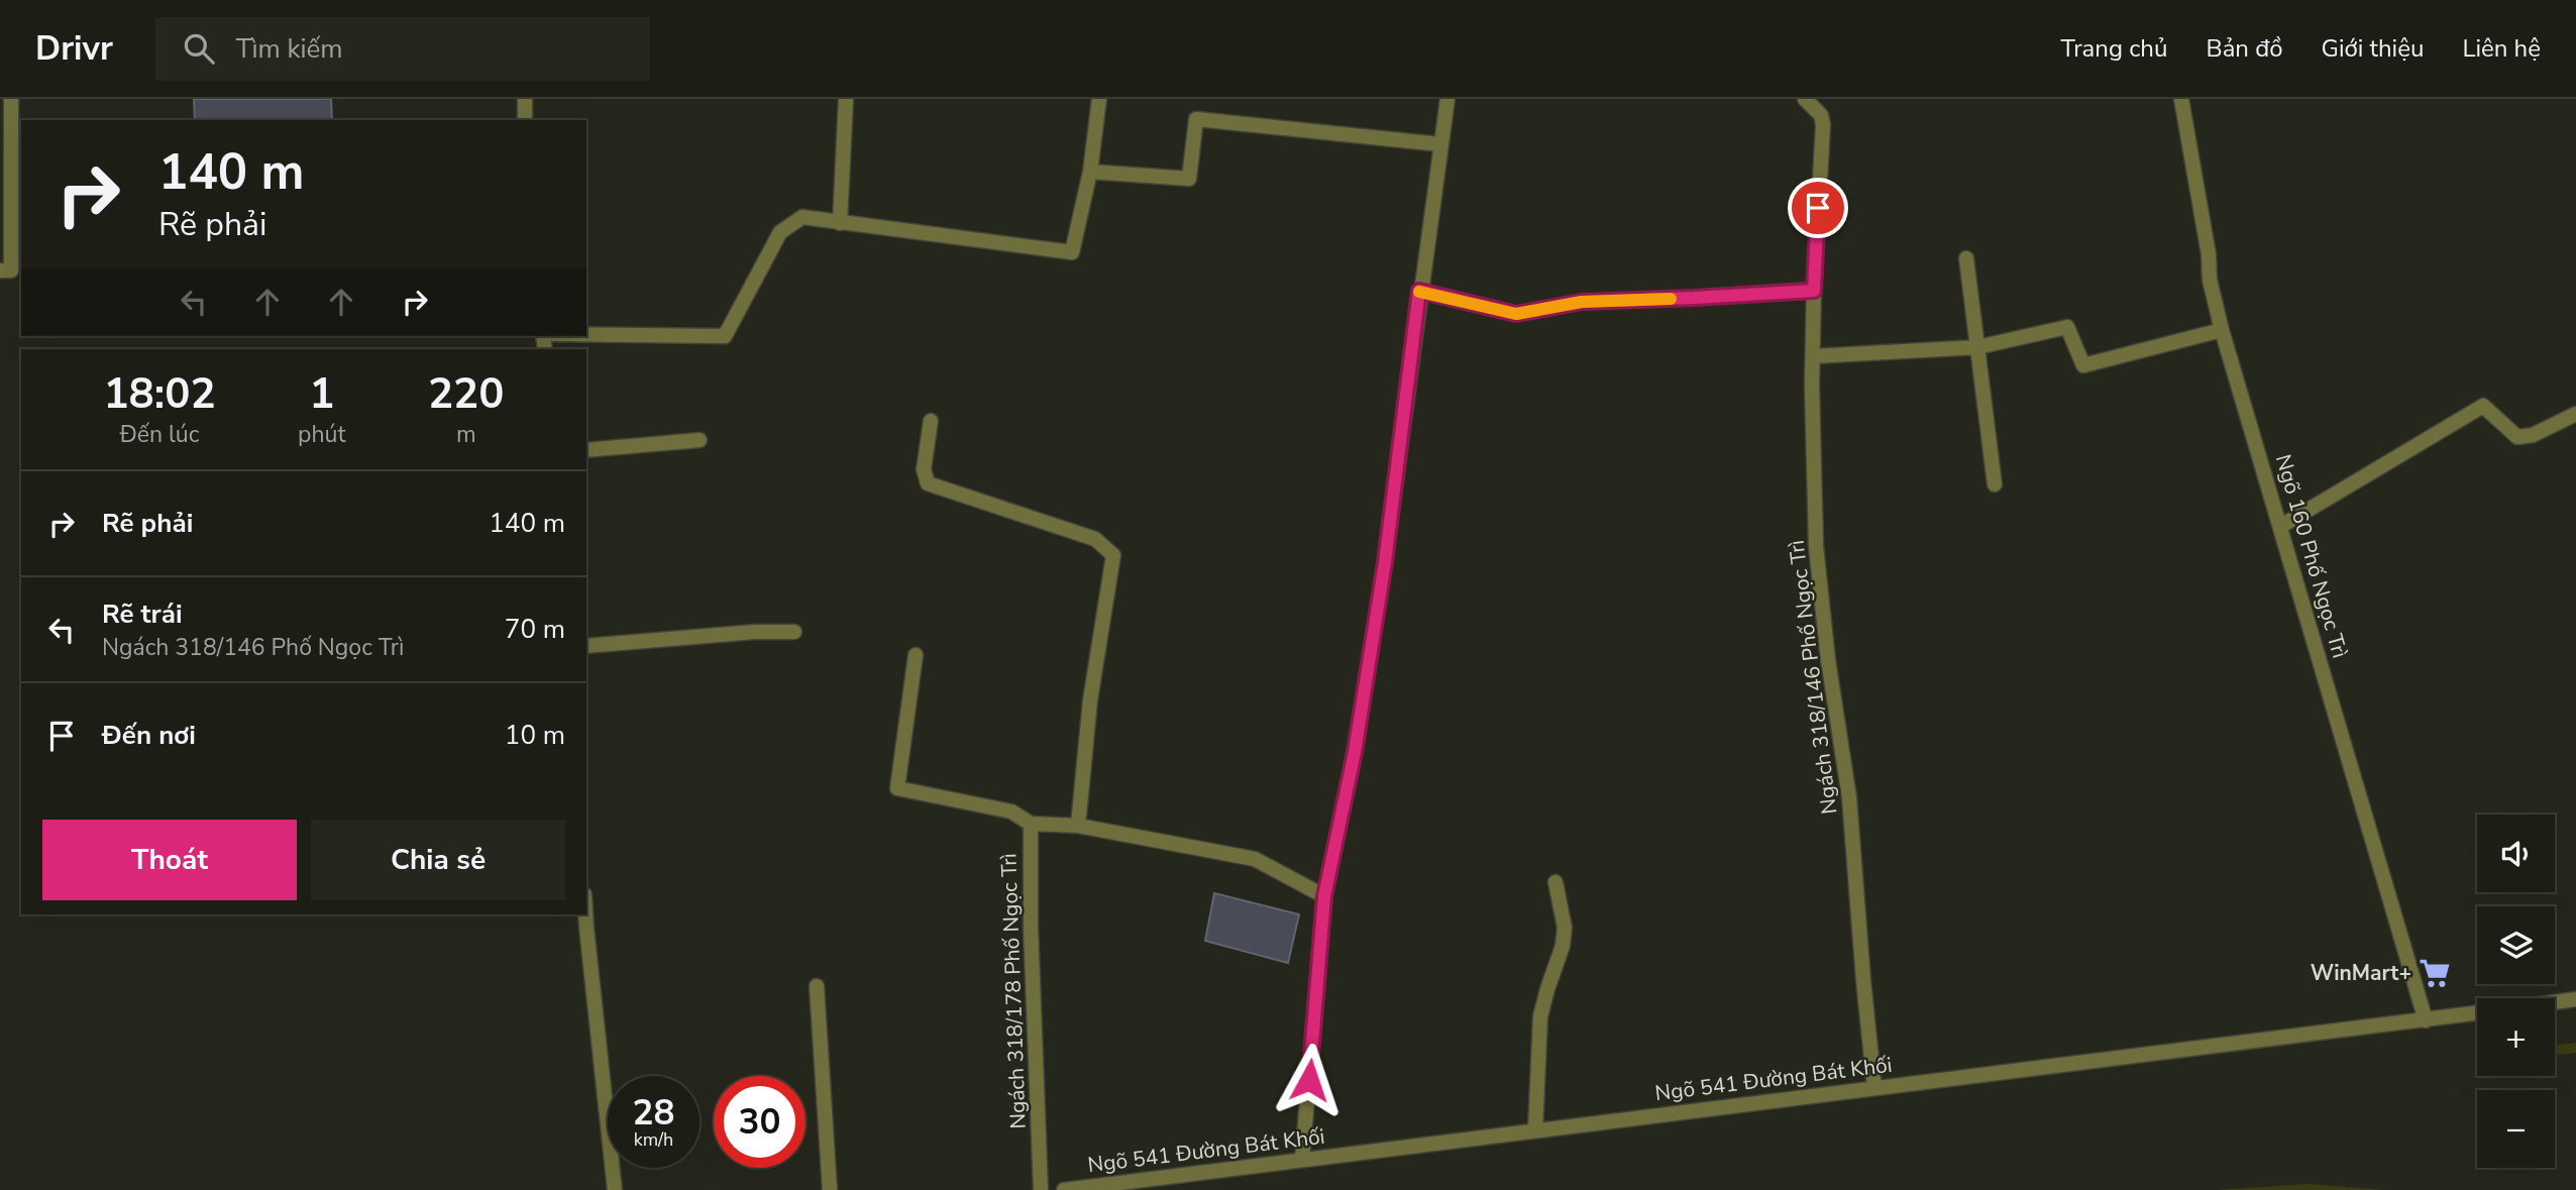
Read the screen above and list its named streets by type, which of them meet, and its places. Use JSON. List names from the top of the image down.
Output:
{
  "streets": {
    "street": [
      "Ngõ 160 Phố Ngọc Trì",
      "Ngách 318/146 Phố Ngọc Trì",
      "Ngách 318/178 Phố Ngọc Trì",
      "Ngõ 541 Đường Bát Khối"
    ]
  },
  "crossings": [
    ["Ngõ 160 Phố Ngọc Trì", "Ngõ 541 Đường Bát Khối"],
    ["Ngách 318/146 Phố Ngọc Trì", "Ngõ 541 Đường Bát Khối"]
  ],
  "places": {
    "supermarket": ["WinMart+"]
  },
  "page": {
    "header": "Drivr",
    "search": "Tìm kiếm",
    "nav": [
      "Trang chủ",
      "Bản đồ",
      "Giới thiệu",
      "Liên hệ"
    ],
    "turn": ["140 m", "Rẽ phải"],
    "eta": [
      "18:02",
      "Đến lúc",
      "1",
      "phút",
      "220",
      "m"
    ],
    "list": [
      {
        "name": "Rẽ phải",
        "value": "140 m"
      },
      {
        "name": "Rẽ trái",
        "note": "Ngách 318/146 Phố Ngọc Trì",
        "value": "70 m"
      },
      {
        "name": "Đến nơi",
        "value": "10 m"
      }
    ],
    "buttons": ["Thoát", "Chia sẻ"],
    "map_buttons": ["+", "−"],
    "speed": "28 km/h",
    "limit": "30"
  }
}
